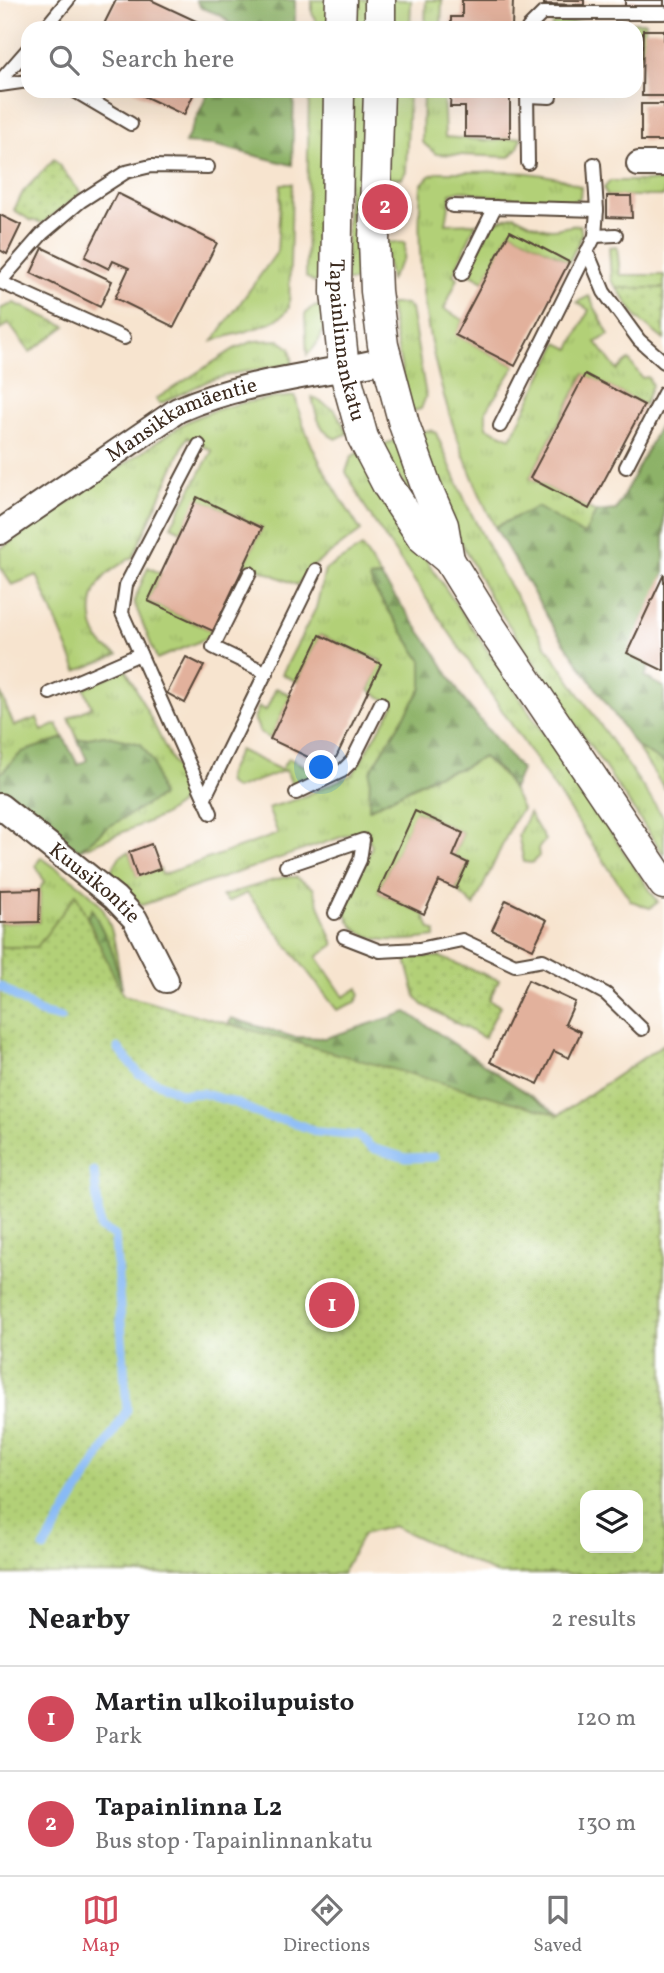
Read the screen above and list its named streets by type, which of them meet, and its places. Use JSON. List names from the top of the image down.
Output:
{
  "streets": {
    "street": ["Tapainlinnankatu", "Mansikkamäentie", "Kuusikontie"]
  },
  "crossings": [
    ["Tapainlinnankatu", "Mansikkamäentie"]
  ],
  "page": {
    "search": "Search here",
    "pins": ["2", "1"],
    "heading": ["Nearby", "2 results"],
    "list": [
      {
        "mark": "1",
        "name": "Martin ulkoilupuisto",
        "note": "Park",
        "value": "120 m"
      },
      {
        "mark": "2",
        "name": "Tapainlinna L2",
        "note": "Bus stop · Tapainlinnankatu",
        "value": "130 m"
      }
    ],
    "nav": ["Map", "Directions", "Saved"]
  }
}
